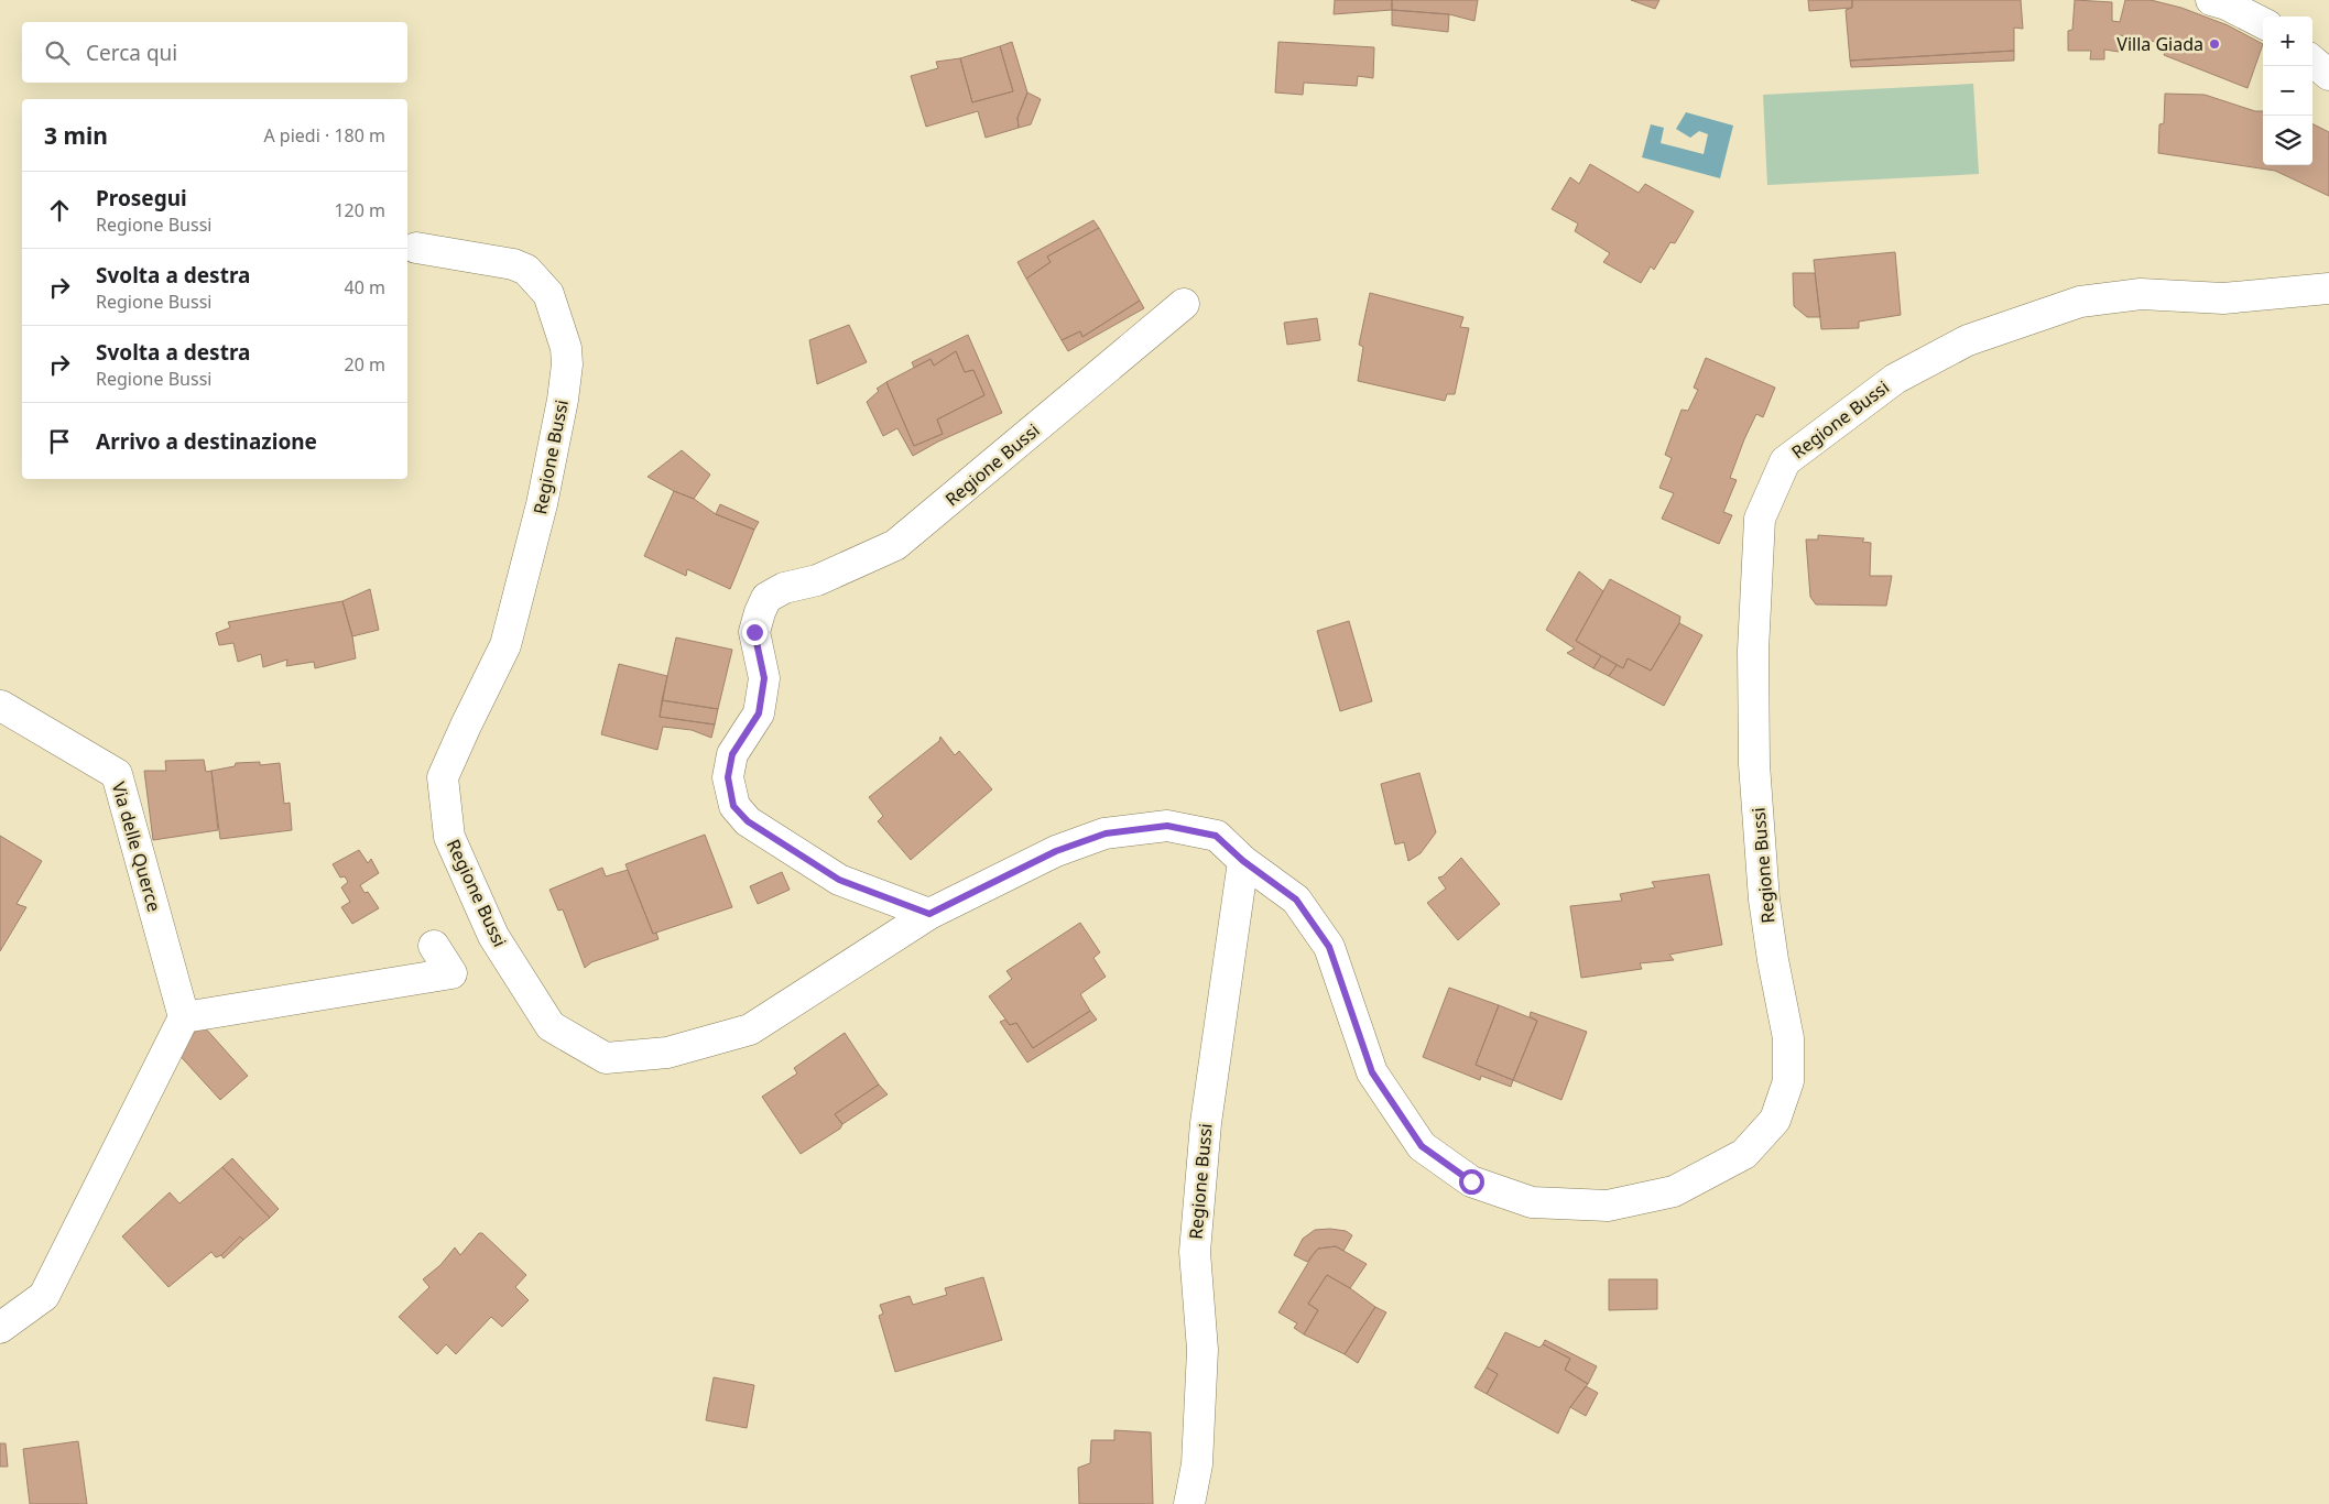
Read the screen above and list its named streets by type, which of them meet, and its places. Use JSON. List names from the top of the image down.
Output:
{
  "streets": {
    "street": ["Regione Bussi", "Via delle Querce"]
  },
  "places": ["Villa Giada"],
  "page": {
    "map_buttons": ["+", "−"],
    "search": "Cerca qui",
    "heading": ["3 min", "A piedi · 180 m"],
    "list": [
      ["Prosegui", "Regione Bussi", "120 m"],
      ["Svolta a destra", "Regione Bussi", "40 m"],
      ["Svolta a destra", "Regione Bussi", "20 m"],
      "Arrivo a destinazione"
    ]
  }
}
